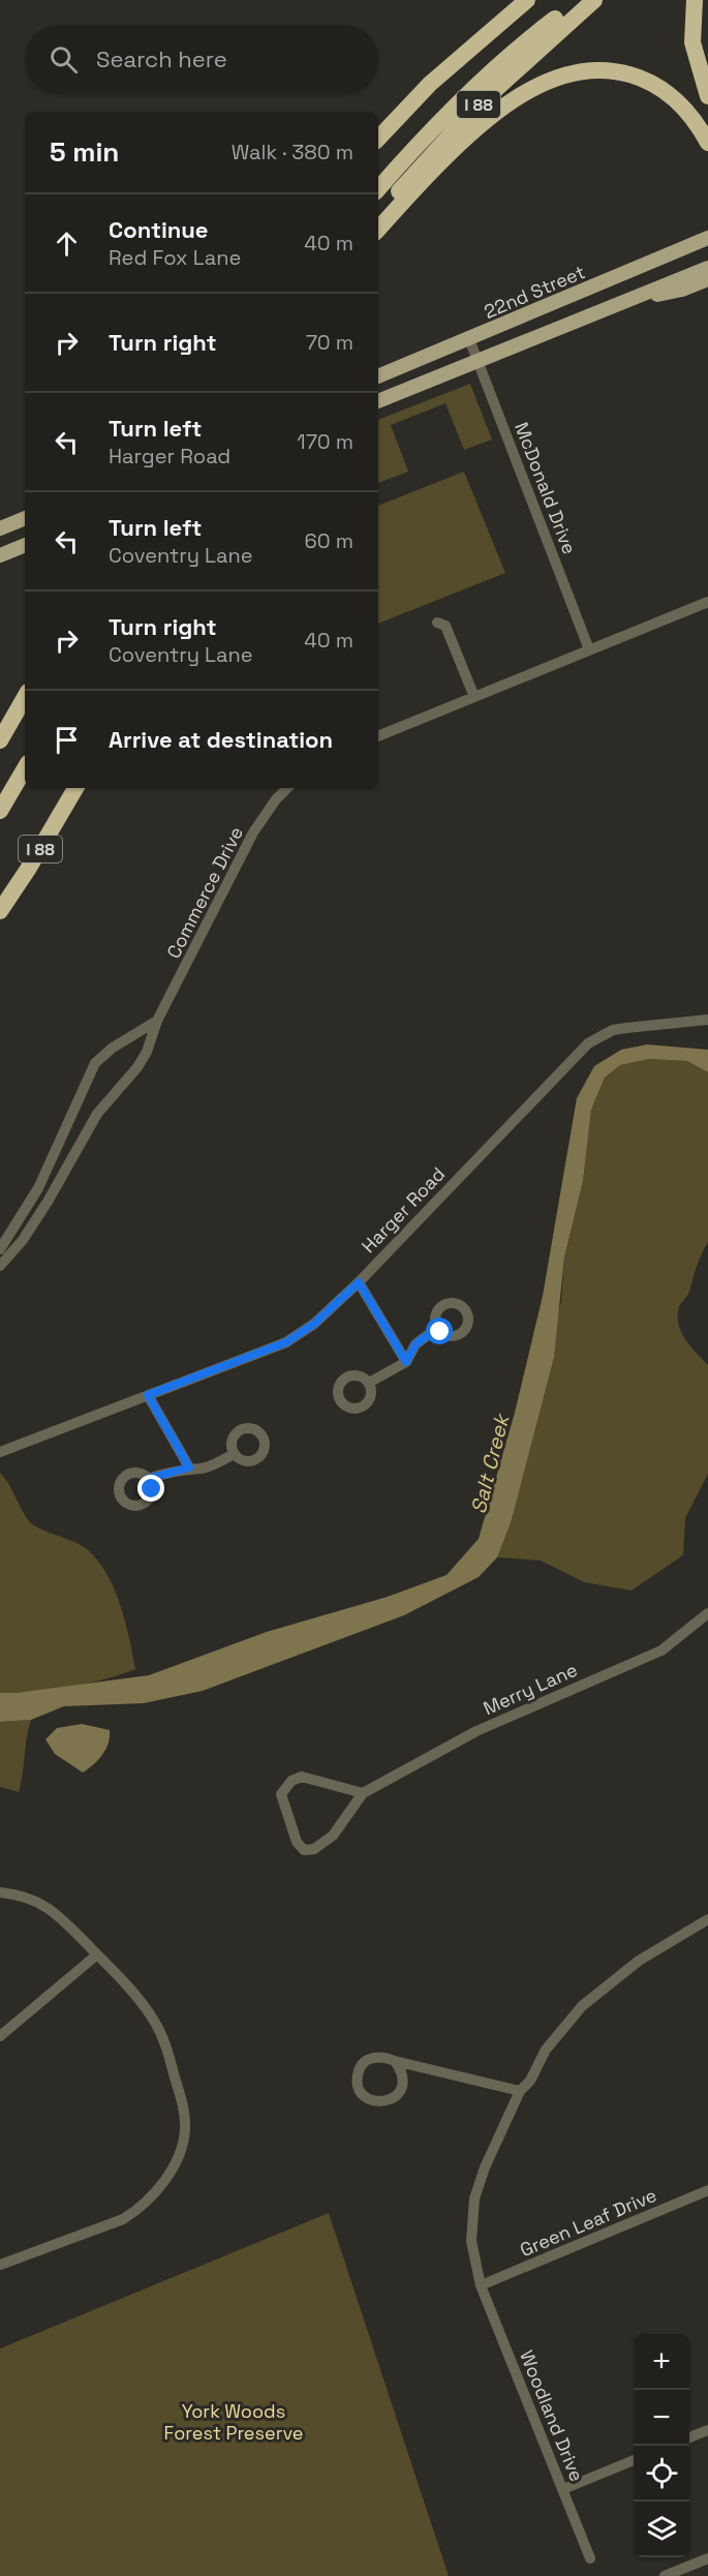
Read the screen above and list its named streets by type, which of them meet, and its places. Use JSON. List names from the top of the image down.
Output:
{
  "streets": {
    "highway": ["I 88"],
    "main road": ["22nd Street"],
    "street": [
      "McDonald Drive",
      "Commerce Drive",
      "Harger Road",
      "Merry Lane",
      "Green Leaf Drive",
      "Woodland Drive"
    ]
  },
  "crossings": [
    ["22nd Street", "McDonald Drive"],
    ["Green Leaf Drive", "Woodland Drive"]
  ],
  "water": ["Salt Creek"],
  "parks": ["York Woods Forest Preserve"],
  "page": {
    "search": "Search here",
    "heading": ["5 min", "Walk · 380 m"],
    "list": [
      ["Continue", "Red Fox Lane", "40 m"],
      ["Turn right", "70 m"],
      ["Turn left", "Harger Road", "170 m"],
      ["Turn left", "Coventry Lane", "60 m"],
      ["Turn right", "Coventry Lane", "40 m"],
      "Arrive at destination"
    ],
    "map_buttons": ["+", "−"]
  }
}
